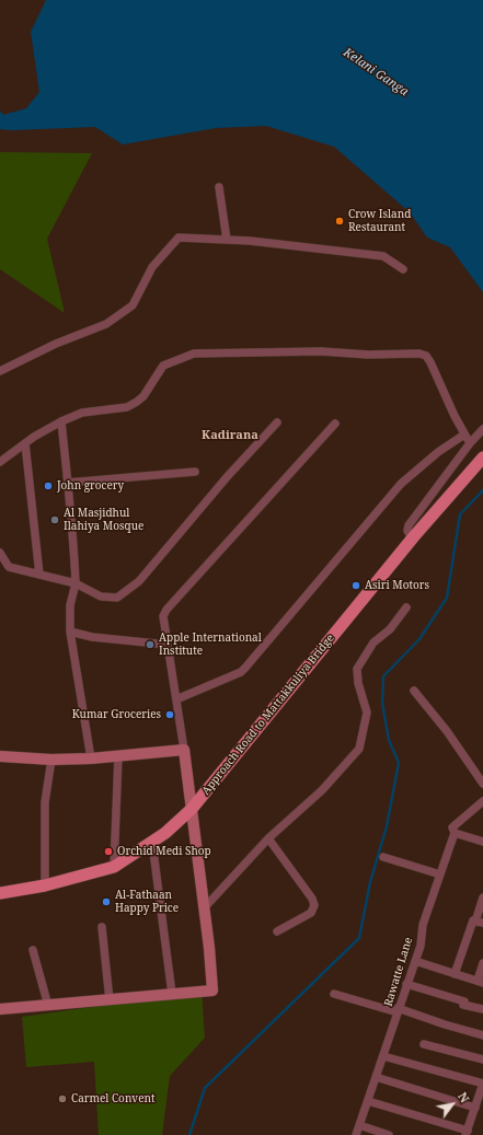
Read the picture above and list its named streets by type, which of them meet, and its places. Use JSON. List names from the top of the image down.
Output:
{
  "streets": {
    "main road": ["Approach Road to Mattakkuliya Bridge"],
    "street": ["Rawatte Lane"]
  },
  "districts": ["Kadirana"],
  "water": ["Kelani Ganga"],
  "places": [
    "Crow Island Restaurant",
    "John grocery",
    "Al Masjidhul Ilahiya Mosque",
    "Asiri Motors",
    "Apple International Institute",
    "Kumar Groceries",
    "Orchid Medi Shop",
    "Al-Fathaan Happy Price",
    "Carmel Convent"
  ],
  "north": "top right"
}
